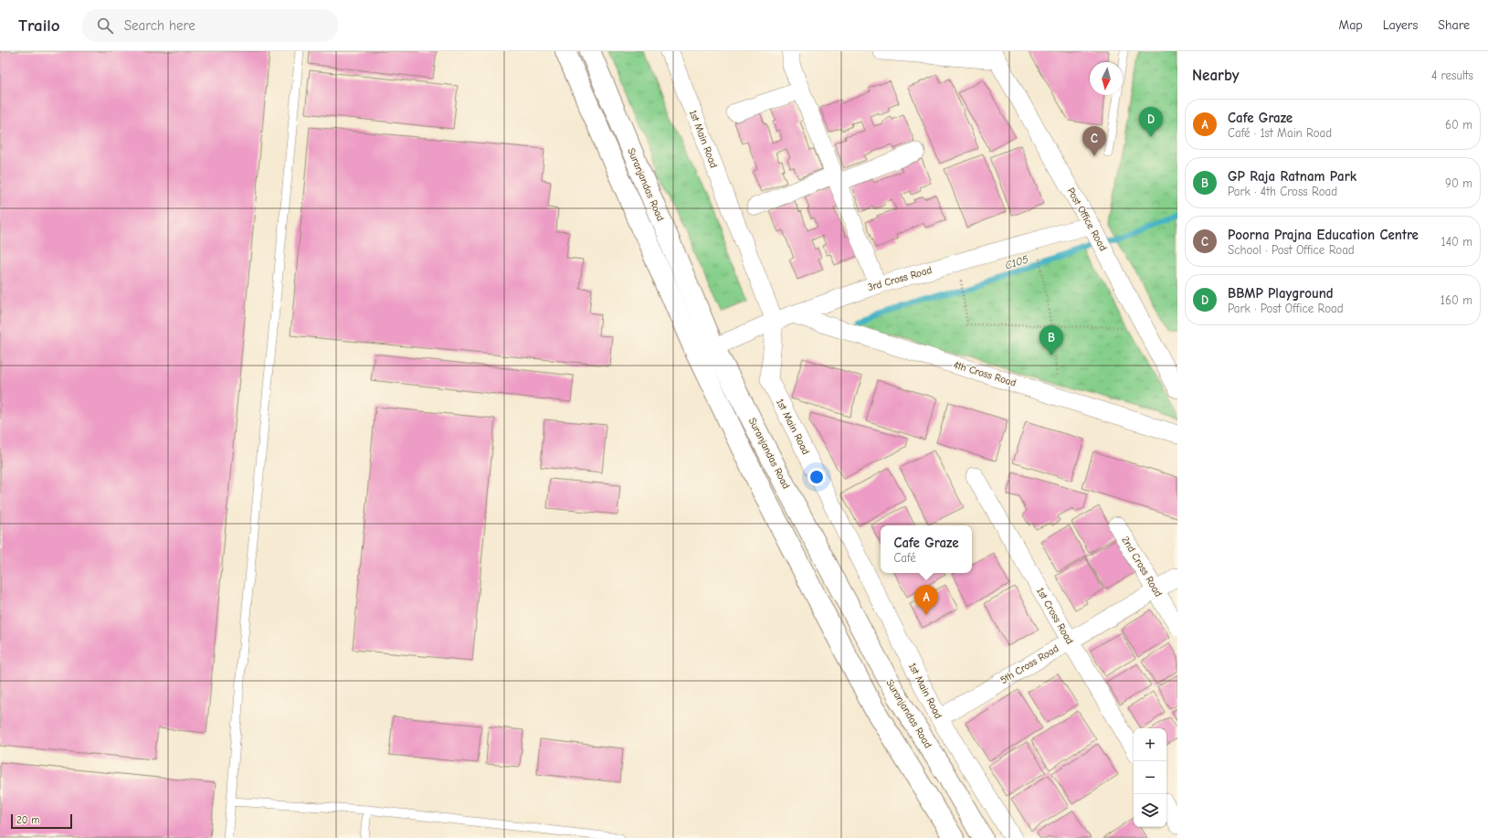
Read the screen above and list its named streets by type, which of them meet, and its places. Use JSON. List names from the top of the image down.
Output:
{
  "streets": {
    "main road": ["Suranjandas Road"],
    "street": [
      "1st Main Road",
      "Post Office Road",
      "3rd Cross Road",
      "4th Cross Road",
      "2nd Cross Road",
      "1st Cross Road",
      "5th Cross Road"
    ]
  },
  "crossings": [
    ["1st Main Road", "3rd Cross Road"],
    ["1st Main Road", "5th Cross Road"],
    ["Suranjandas Road", "3rd Cross Road"],
    ["Post Office Road", "3rd Cross Road"],
    ["3rd Cross Road", "4th Cross Road"],
    ["2nd Cross Road", "5th Cross Road"],
    ["1st Cross Road", "5th Cross Road"]
  ],
  "water": ["C105"],
  "scale_bar": "20 m",
  "north": "bottom",
  "page": {
    "header": "Trailo",
    "search": "Search here",
    "nav": ["Map", "Layers", "Share"],
    "heading": ["Nearby", "4 results"],
    "list": [
      {
        "mark": "A",
        "name": "Cafe Graze",
        "note": "Café · 1st Main Road",
        "value": "60 m"
      },
      {
        "mark": "B",
        "name": "GP Raja Ratnam Park",
        "note": "Park · 4th Cross Road",
        "value": "90 m"
      },
      {
        "mark": "C",
        "name": "Poorna Prajna Education Centre",
        "note": "School · Post Office Road",
        "value": "140 m"
      },
      {
        "mark": "D",
        "name": "BBMP Playground",
        "note": "Park · Post Office Road",
        "value": "160 m"
      }
    ],
    "pins": [
      "D",
      "C",
      "B",
      "A"
    ],
    "popup": ["Cafe Graze", "Café"],
    "map_buttons": ["+", "−"],
    "scale": "20 m"
  }
}
